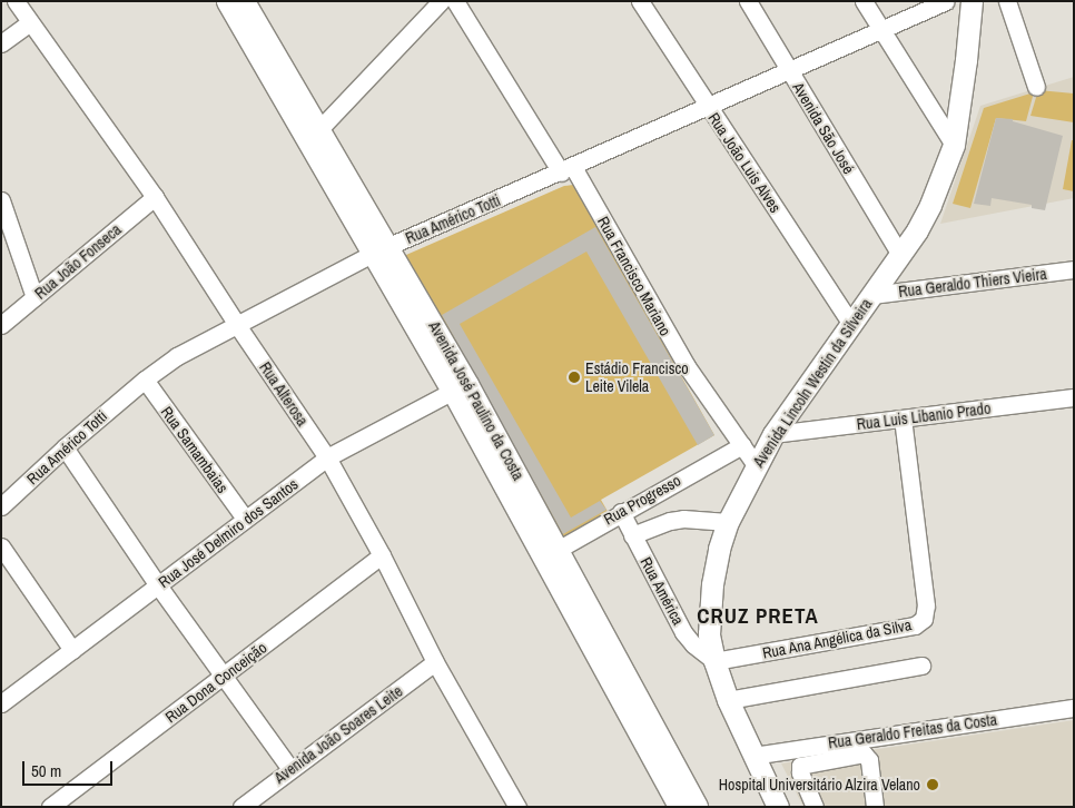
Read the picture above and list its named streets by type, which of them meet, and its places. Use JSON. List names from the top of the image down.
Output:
{
  "streets": {
    "main road": ["Avenida Lincoln Westin da Silveira", "Avenida José Paulino da Costa"],
    "street": [
      "Avenida São José",
      "Rua João Luis Alves",
      "Rua Américo Totti",
      "Rua João Fonseca",
      "Rua Francisco Mariano",
      "Rua Geraldo Thiers Vieira",
      "Rua Alterosa",
      "Rua Luis Libanio Prado",
      "Rua Samambaias",
      "Rua Progresso",
      "Rua José Delmiro dos Santos",
      "Rua América",
      "Rua Ana Angélica da Silva",
      "Rua Dona Conceição",
      "Rua Geraldo Freitas da Costa",
      "Avenida João Soares Leite"
    ]
  },
  "crossings": [
    ["Avenida São José", "Rua Américo Totti"],
    ["Avenida São José", "Avenida Lincoln Westin da Silveira"],
    ["Rua João Luis Alves", "Rua Américo Totti"],
    ["Rua João Luis Alves", "Avenida Lincoln Westin da Silveira"],
    ["Rua Américo Totti", "Rua Francisco Mariano"],
    ["Rua Américo Totti", "Rua Alterosa"],
    ["Rua Américo Totti", "Avenida José Paulino da Costa"],
    ["Rua Américo Totti", "Rua Samambaias"],
    ["Rua João Fonseca", "Rua Alterosa"],
    ["Rua Francisco Mariano", "Avenida Lincoln Westin da Silveira"],
    ["Rua Francisco Mariano", "Rua Progresso"],
    ["Rua Geraldo Thiers Vieira", "Avenida Lincoln Westin da Silveira"],
    ["Avenida Lincoln Westin da Silveira", "Rua Luis Libanio Prado"],
    ["Avenida Lincoln Westin da Silveira", "Rua América"],
    ["Avenida Lincoln Westin da Silveira", "Rua Ana Angélica da Silva"],
    ["Avenida Lincoln Westin da Silveira", "Rua Geraldo Freitas da Costa"],
    ["Rua Alterosa", "Rua José Delmiro dos Santos"],
    ["Rua Alterosa", "Rua Dona Conceição"],
    ["Rua Alterosa", "Avenida João Soares Leite"],
    ["Avenida José Paulino da Costa", "Rua Progresso"],
    ["Avenida José Paulino da Costa", "Rua José Delmiro dos Santos"],
    ["Rua Luis Libanio Prado", "Rua Ana Angélica da Silva"],
    ["Rua Samambaias", "Rua José Delmiro dos Santos"],
    ["Rua Progresso", "Rua América"],
    ["Rua América", "Rua Ana Angélica da Silva"]
  ],
  "districts": ["CRUZ PRETA"],
  "places": ["Estádio Francisco Leite Vilela", "Hospital Universitário Alzira Velano"],
  "scale_bar": "50 m"
}
